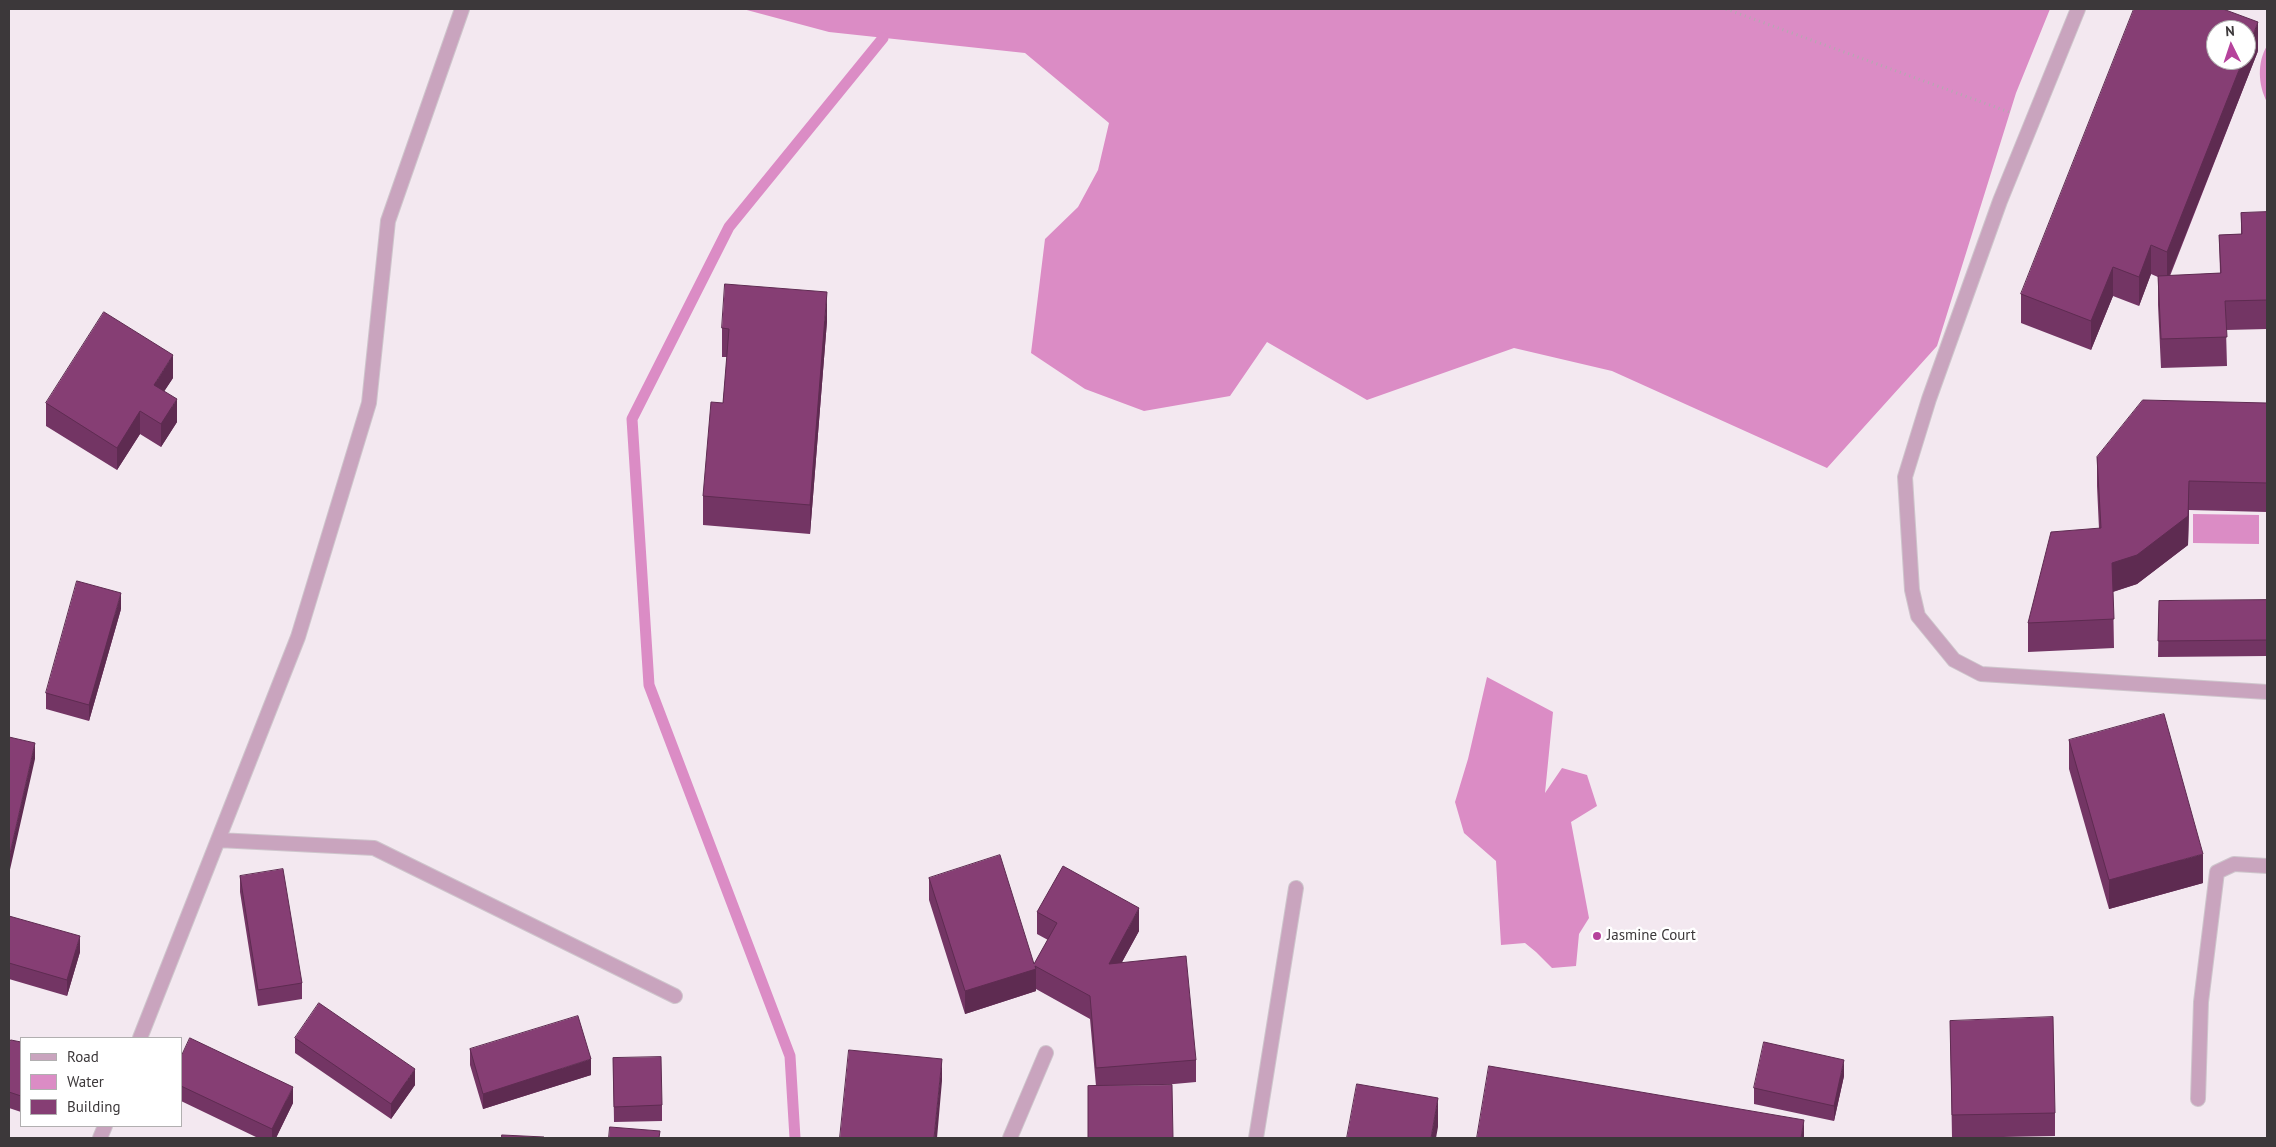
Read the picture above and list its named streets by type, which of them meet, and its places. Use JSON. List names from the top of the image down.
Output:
{
  "places": ["Jasmine Court"],
  "legend": ["Road", "Water", "Building"],
  "north": "top"
}
